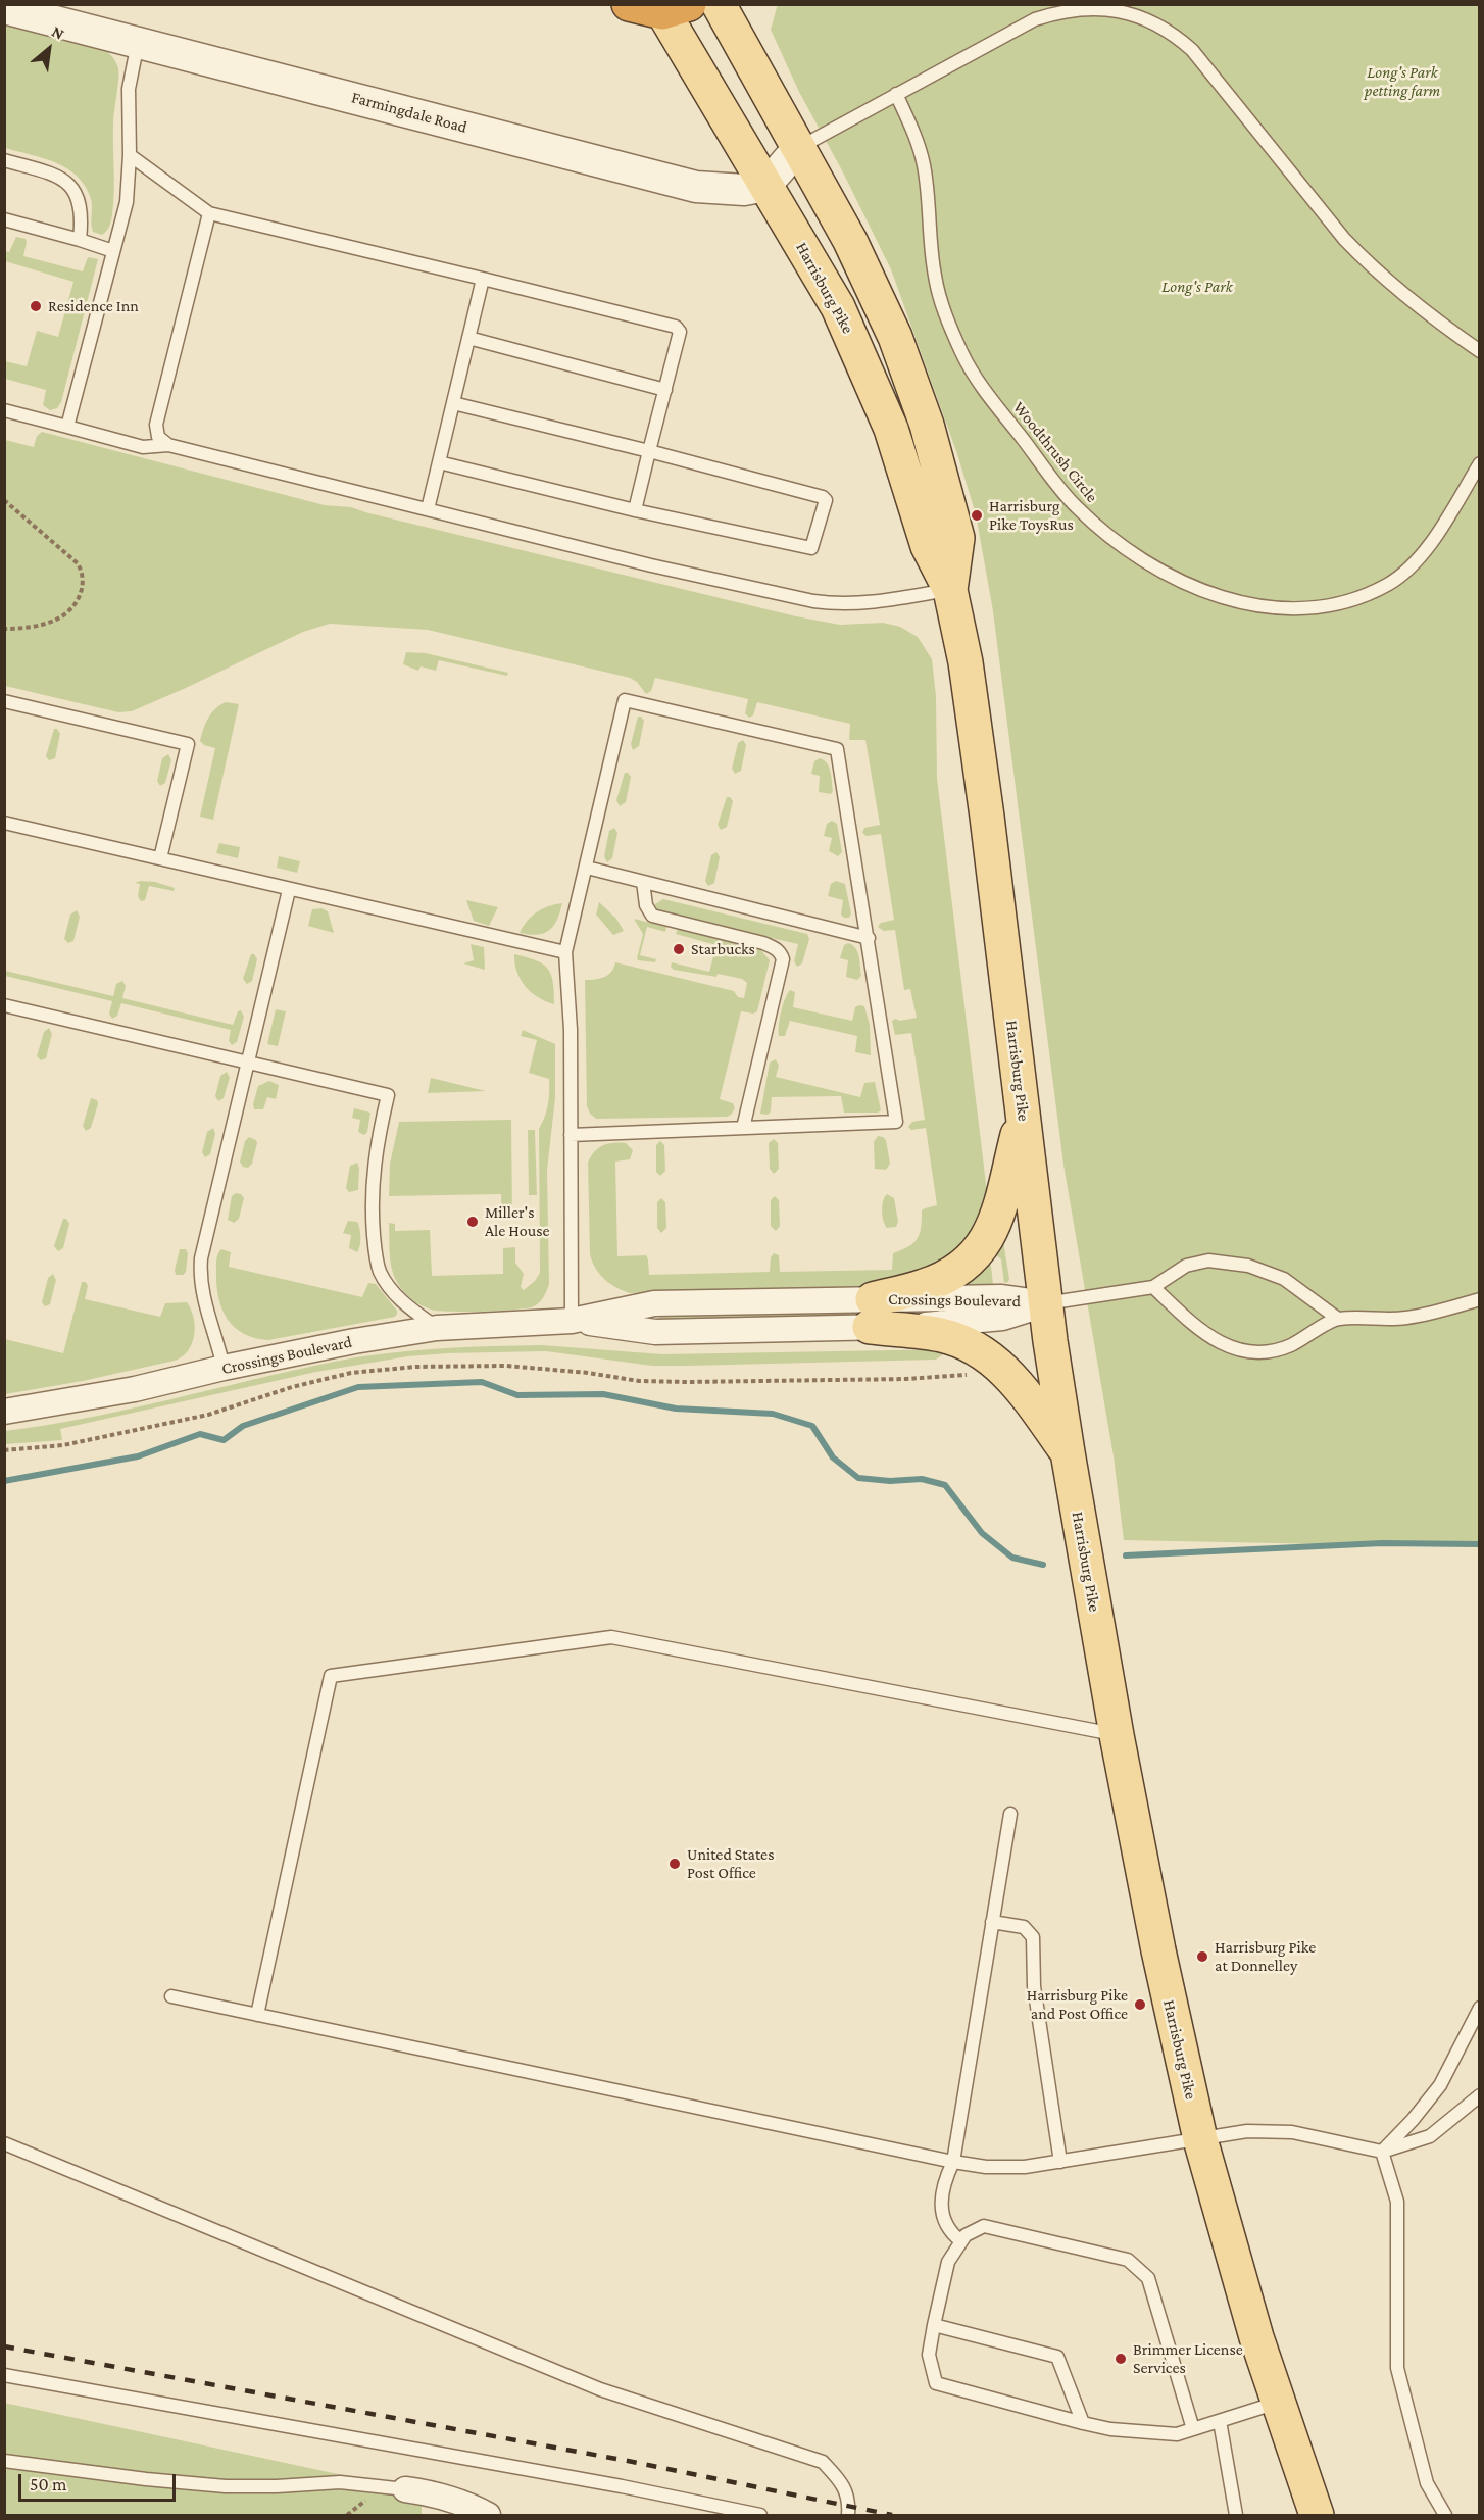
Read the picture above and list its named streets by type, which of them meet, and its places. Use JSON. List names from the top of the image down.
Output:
{
  "streets": {
    "main road": ["Harrisburg Pike"],
    "street": ["Farmingdale Road", "Crossings Boulevard"],
    "lane": ["Woodthrush Circle"]
  },
  "crossings": [
    ["Farmingdale Road", "Harrisburg Pike"],
    ["Harrisburg Pike", "Crossings Boulevard"]
  ],
  "parks": ["Long's Park petting farm", "Long's Park"],
  "places": [
    "Residence Inn",
    "Harrisburg Pike ToysRus",
    "Starbucks",
    "Miller's Ale House",
    "United States Post Office",
    "Harrisburg Pike at Donnelley",
    "Harrisburg Pike and Post Office",
    "Brimmer License Services"
  ],
  "scale_bar": "50 m",
  "north": "top right"
}
